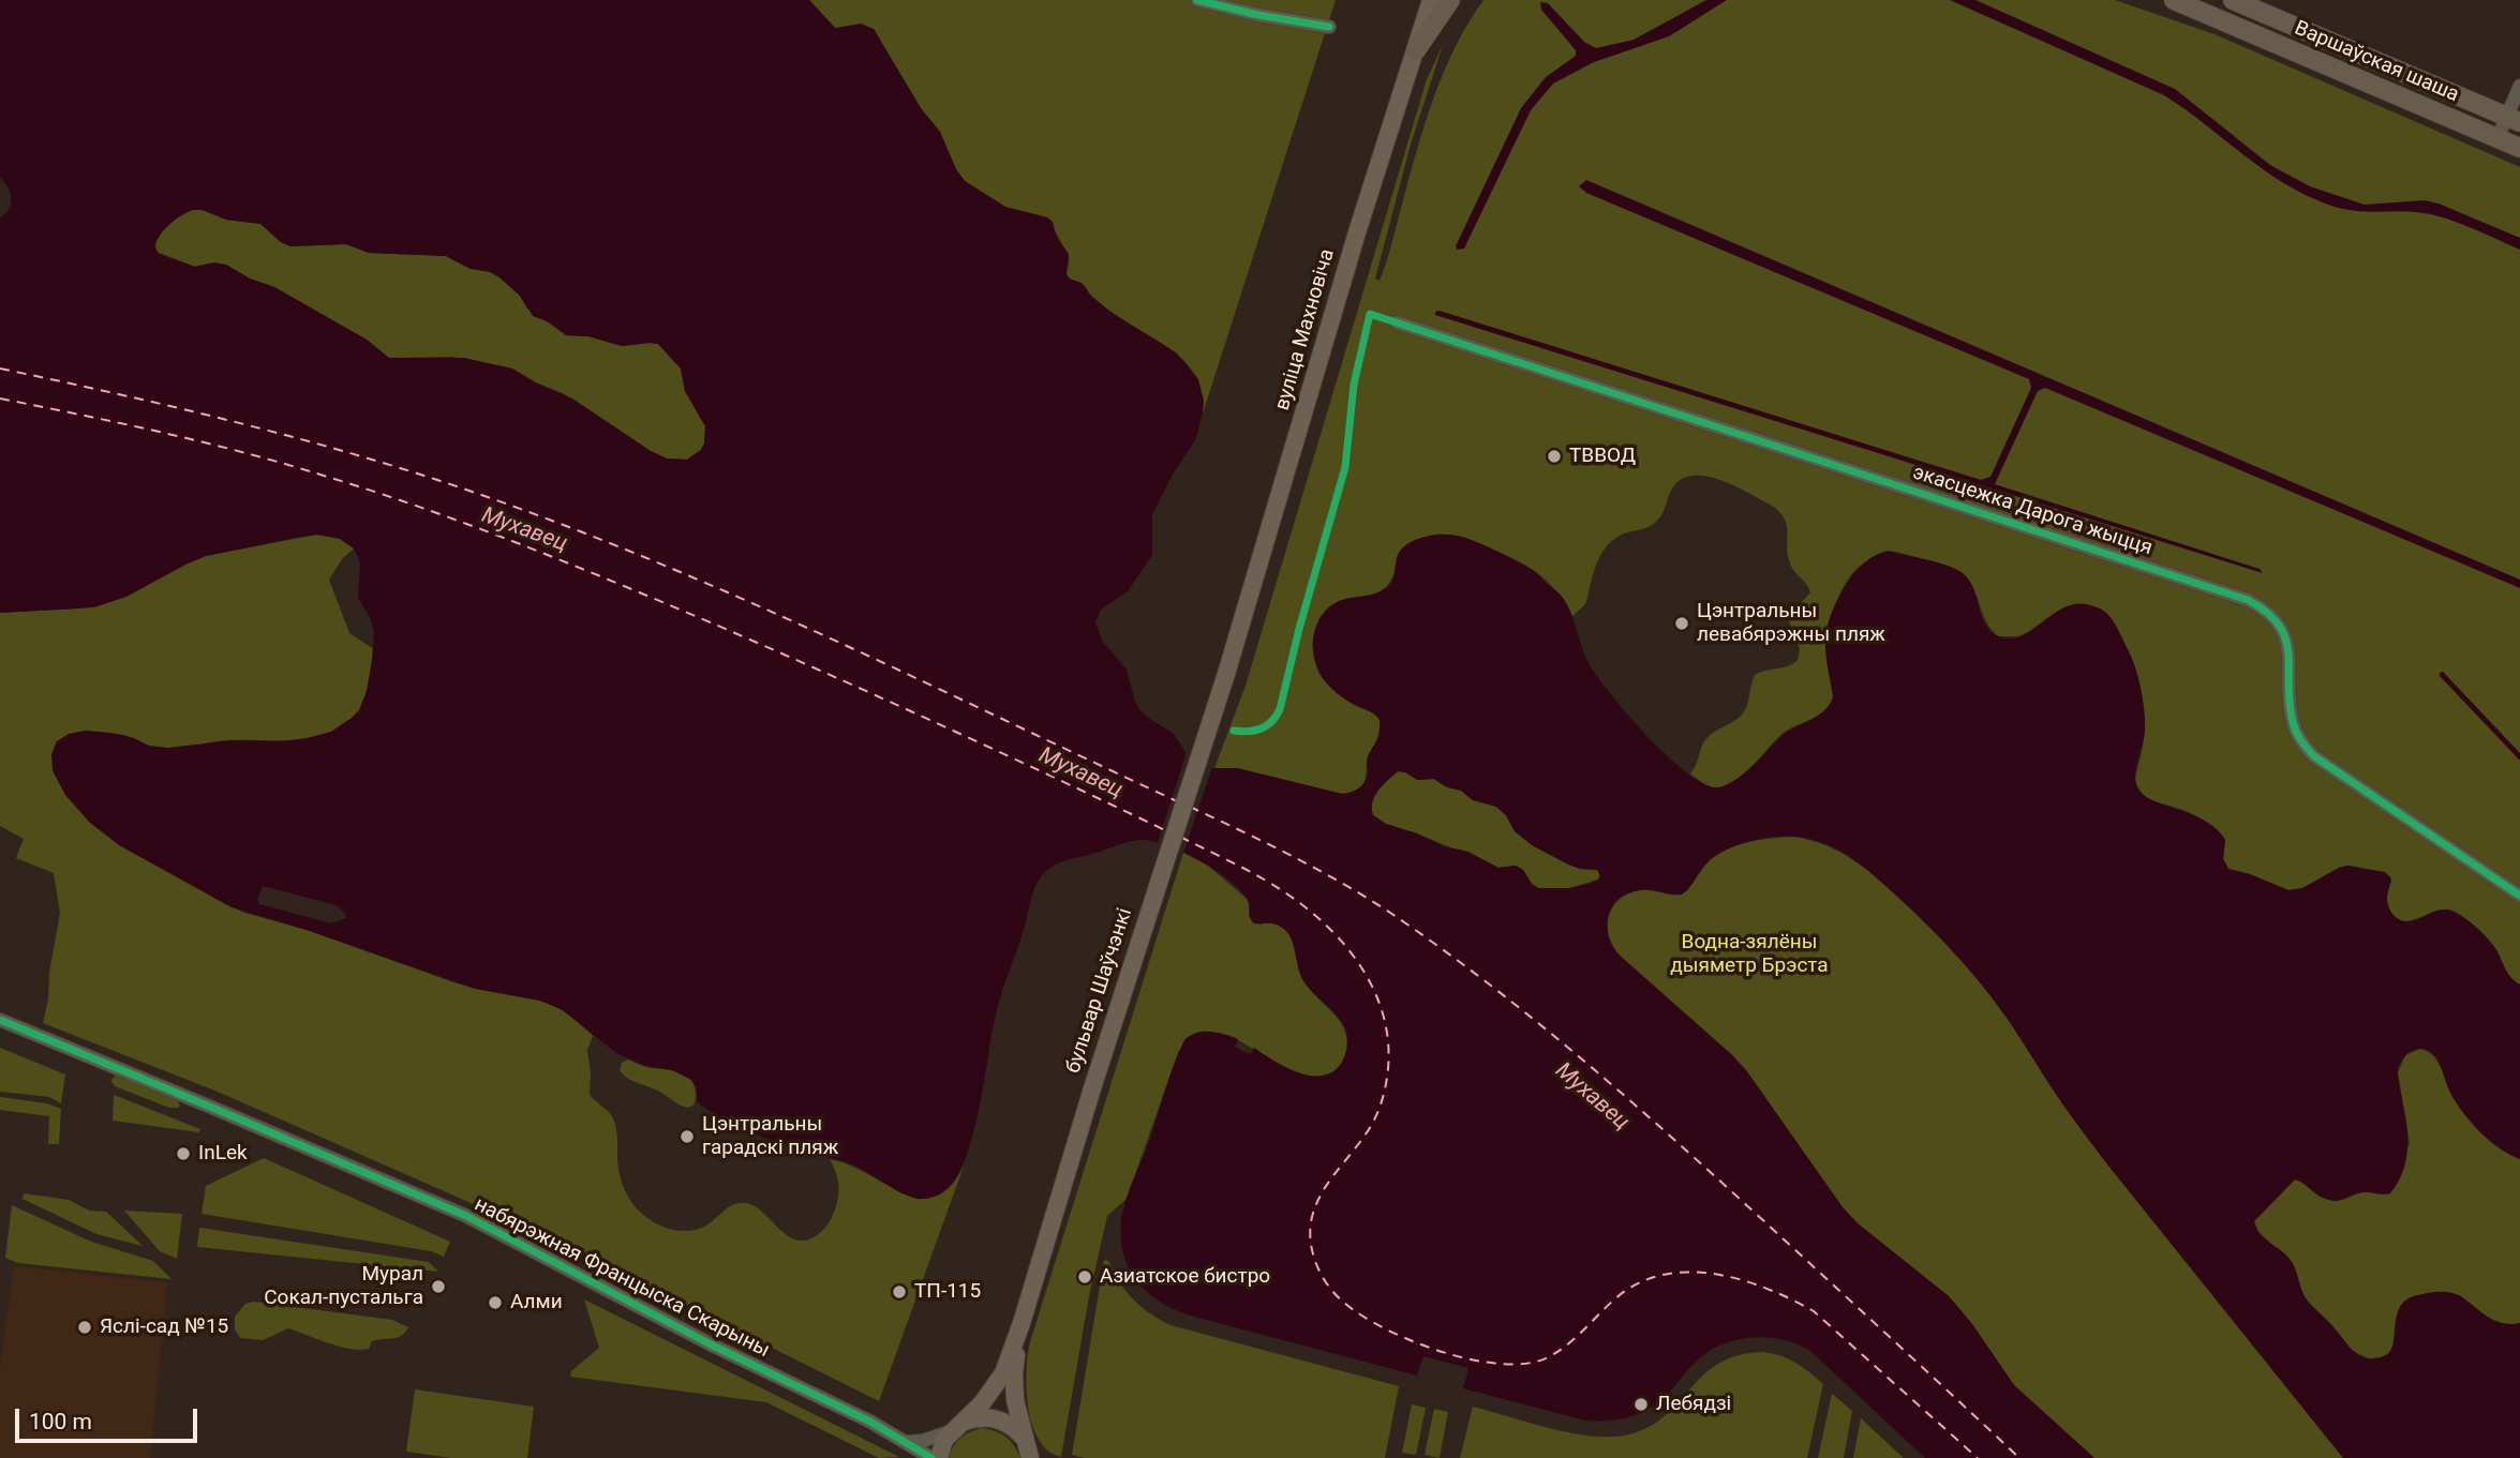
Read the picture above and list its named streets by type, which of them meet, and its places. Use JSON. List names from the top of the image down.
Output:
{
  "streets": {
    "highway": ["Варшаўская шаша"],
    "main road": ["вуліца Махновіча", "бульвар Шаўчэнкі"],
    "street": ["экасцежка Дарога жыцця", "набярэжная Францыска Скарыны"]
  },
  "crossings": [
    ["вуліца Махновіча", "бульвар Шаўчэнкі"]
  ],
  "water": ["Мухавец"],
  "parks": ["Водна-зялёны дыяметр Брэста"],
  "places": [
    "ТВВОД",
    "Цэнтральны левабярэжны пляж",
    "Цэнтральны гарадскі пляж",
    "InLek",
    "Азиатское бистро",
    "Мурал Сокал-пустальга",
    "ТП-115",
    "Алми",
    "Яслі-сад №15",
    "Лебядзі"
  ],
  "scale_bar": "100 m"
}
